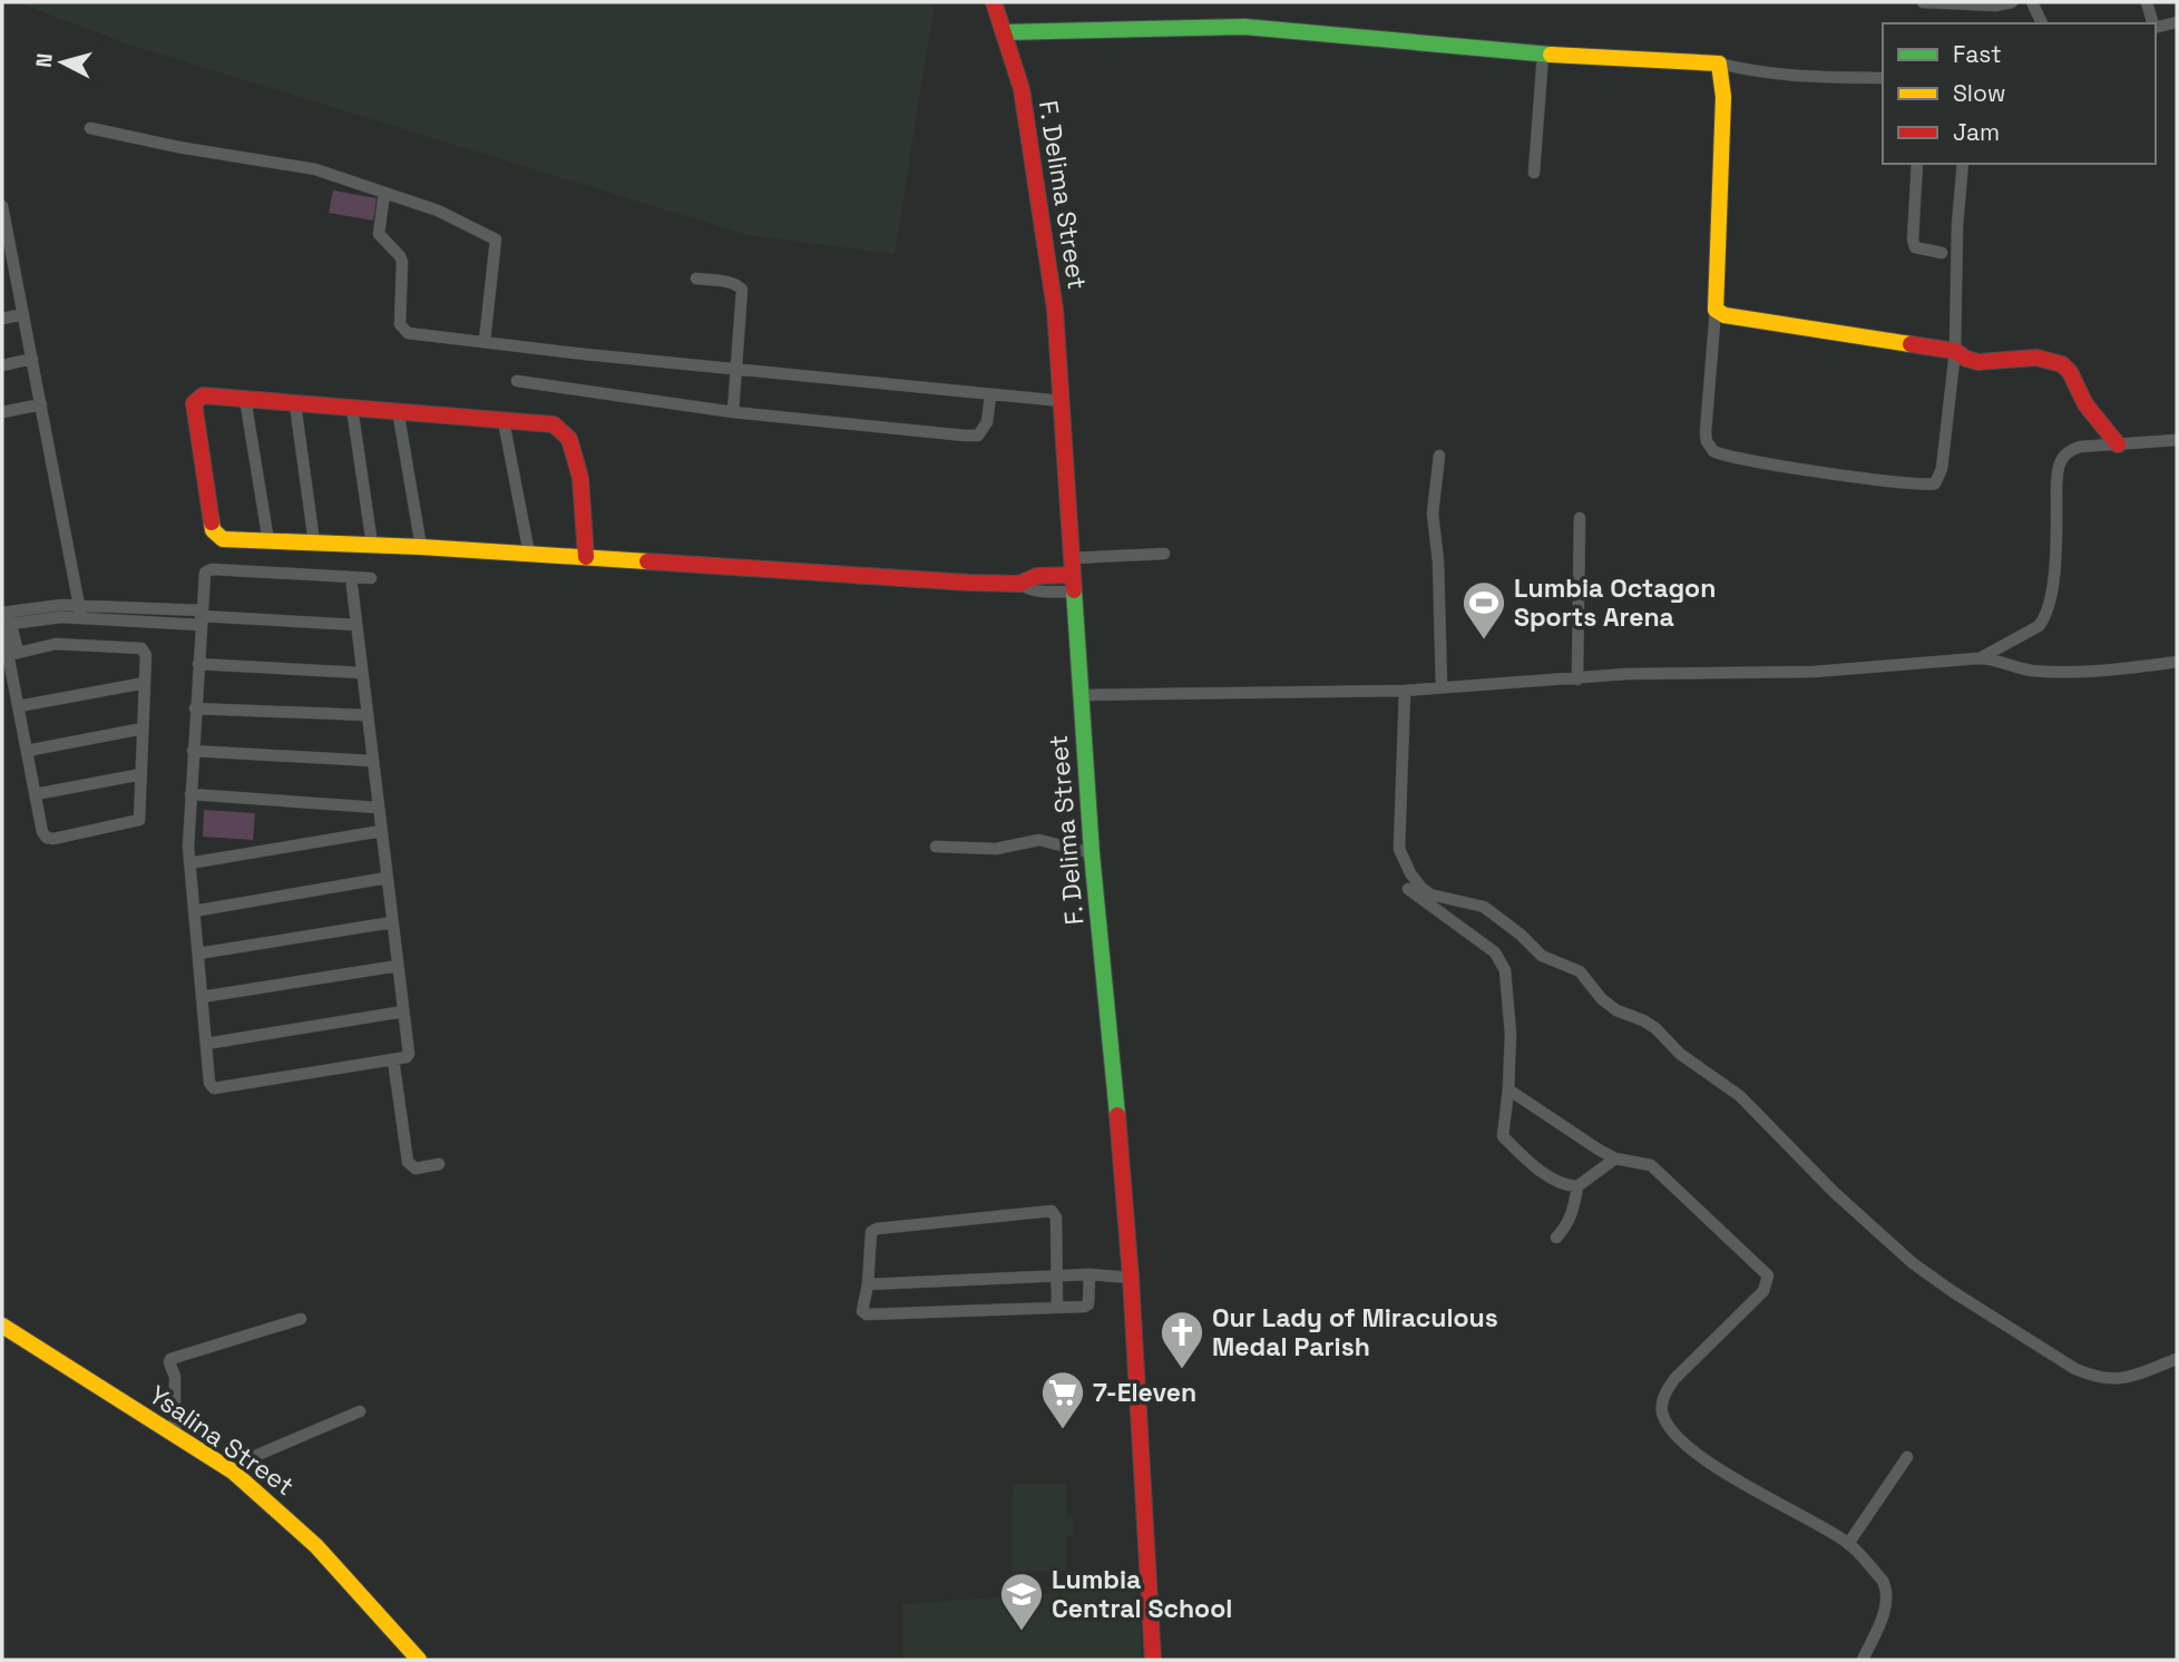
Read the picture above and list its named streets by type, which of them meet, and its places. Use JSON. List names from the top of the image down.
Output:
{
  "streets": {
    "street": ["F. Delima Street", "Ysalina Street"]
  },
  "places": {
    "sports": ["Lumbia Octagon Sports Arena"],
    "church": ["Our Lady of Miraculous Medal Parish"],
    "supermarket": ["7-Eleven"],
    "school or university": ["Lumbia Central School"]
  },
  "legend": ["Fast", "Slow", "Jam"],
  "north": "left"
}
